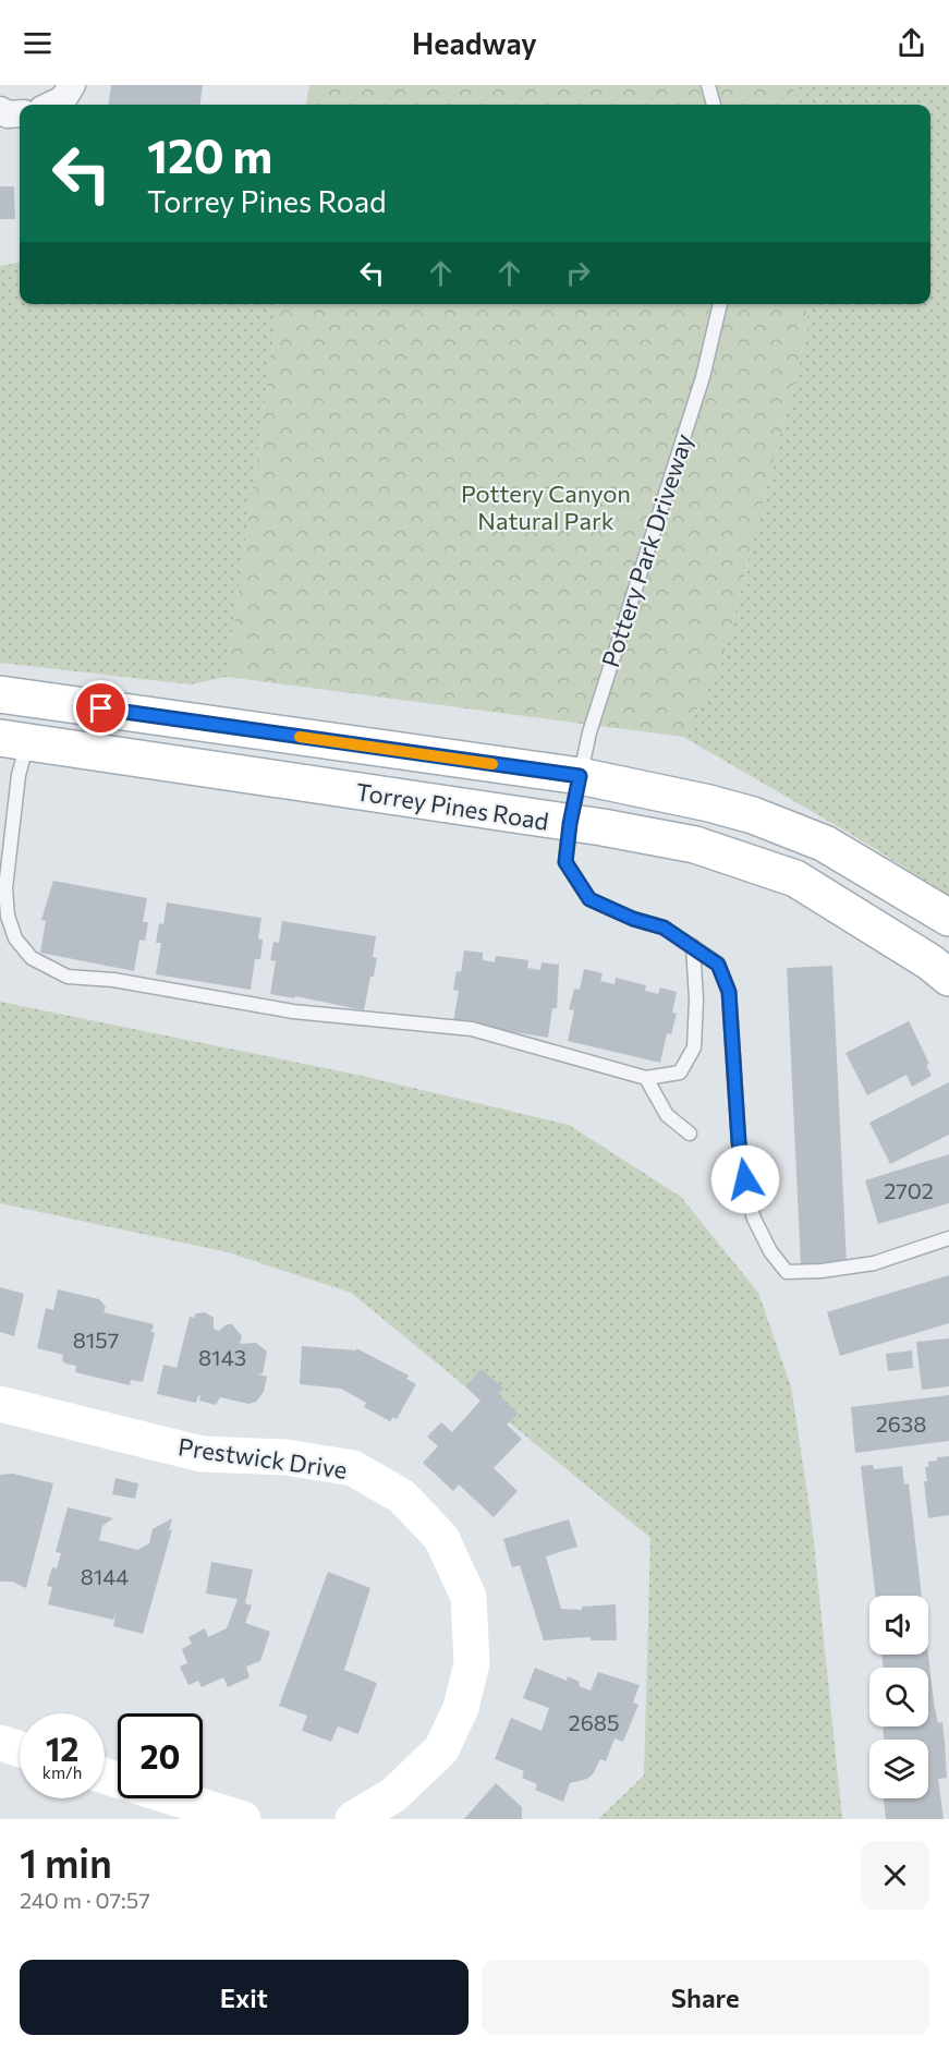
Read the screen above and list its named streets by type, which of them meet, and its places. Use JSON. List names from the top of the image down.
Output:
{
  "streets": {
    "main road": ["Torrey Pines Road", "Prestwick Drive"],
    "lane": ["Pottery Park Driveway"]
  },
  "crossings": [
    ["Pottery Park Driveway", "Torrey Pines Road"]
  ],
  "parks": ["Pottery Canyon Natural Park"],
  "house_numbers": [
    "2702",
    "8157",
    "8143",
    "2638",
    "8144",
    "2685"
  ],
  "page": {
    "header": "Headway",
    "turn": ["120 m", "Torrey Pines Road"],
    "speed": "12 km/h",
    "limit": "20",
    "heading": ["1 min", "240 m · 07:57"],
    "buttons": ["Exit", "Share"]
  }
}
